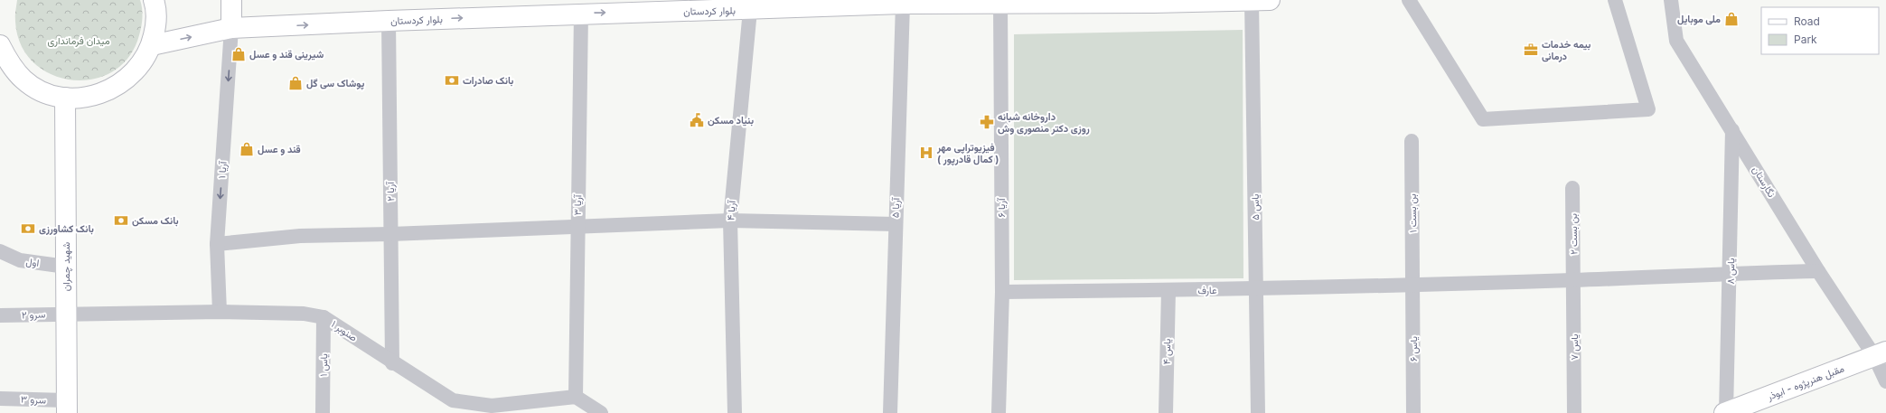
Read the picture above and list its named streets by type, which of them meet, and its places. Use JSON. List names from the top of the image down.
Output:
{
  "streets": {
    "main road": ["بلوار کردستان", "شهید چمران", "مقبل هنرپژوه - ابوذر"],
    "street": [
      "آریا ۱",
      "نگارستان",
      "آریا ۲",
      "آریا ۳",
      "یاس ۵",
      "آریا ۵",
      "آریا ۶",
      "آریا ۴",
      "بن بست ۱",
      "بن بست ۲",
      "اول",
      "یاس ۸",
      "عارف",
      "سرو ۲",
      "صنوبر ۱",
      "یاس ۷",
      "یاس ۶",
      "یاس ۴",
      "یاس ۱",
      "سرو ۳"
    ]
  },
  "crossings": [
    ["بلوار کردستان", "آریا ۱"],
    ["بلوار کردستان", "آریا ۲"],
    ["بلوار کردستان", "آریا ۳"],
    ["بلوار کردستان", "یاس ۵"],
    ["بلوار کردستان", "آریا ۵"],
    ["بلوار کردستان", "آریا ۶"],
    ["بلوار کردستان", "آریا ۴"],
    ["آریا ۱", "صنوبر ۱"],
    ["نگارستان", "یاس ۸"],
    ["نگارستان", "عارف"],
    ["نگارستان", "مقبل هنرپژوه - ابوذر"],
    ["آریا ۲", "صنوبر ۱"],
    ["آریا ۳", "صنوبر ۱"],
    ["یاس ۵", "عارف"],
    ["آریا ۶", "عارف"],
    ["بن بست ۱", "عارف"],
    ["بن بست ۱", "یاس ۶"],
    ["بن بست ۲", "عارف"],
    ["بن بست ۲", "یاس ۷"],
    ["اول", "شهید چمران"],
    ["شهید چمران", "سرو ۲"],
    ["شهید چمران", "صنوبر ۱"],
    ["شهید چمران", "سرو ۳"],
    ["یاس ۸", "عارف"],
    ["یاس ۸", "مقبل هنرپژوه - ابوذر"],
    ["عارف", "یاس ۷"],
    ["عارف", "یاس ۶"],
    ["عارف", "یاس ۴"],
    ["سرو ۲", "صنوبر ۱"],
    ["صنوبر ۱", "یاس ۱"]
  ],
  "one_way": ["بلوار کردستان", "آریا ۱"],
  "parks": ["میدان فرمانداری"],
  "places": {
    "shop": [
      "ملی موبایل",
      "شیرینی قند و عسل",
      "پوشاک سی گل",
      "قند و عسل"
    ],
    "office": ["بیمه خدمات درمانی"],
    "bank": ["بانک صادرات", "بانک مسکن", "بانک کشاورزی"],
    "public building": ["بنیاد مسکن"],
    "pharmacy": ["داروخانه شبانه روزی دکتر منصوری وش"],
    "hospital": ["فیزیوتراپی مهر ( کمال قادرپور )"]
  },
  "legend": ["Road", "Park"]
}
